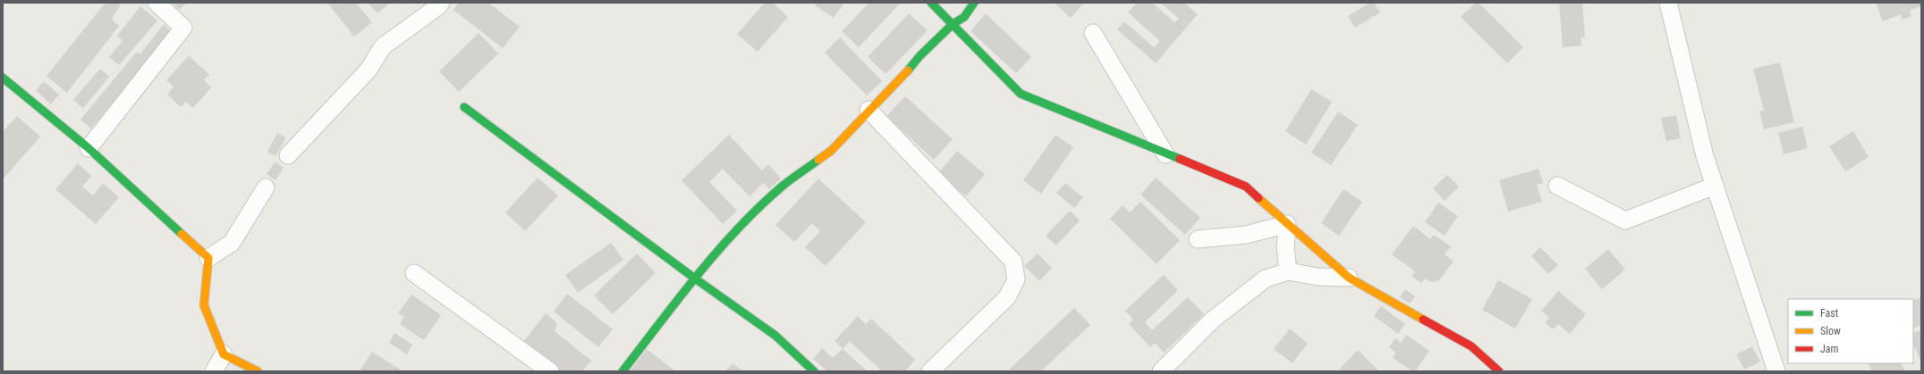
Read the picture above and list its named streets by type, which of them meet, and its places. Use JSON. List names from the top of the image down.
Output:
{
  "legend": ["Fast", "Slow", "Jam"]
}
